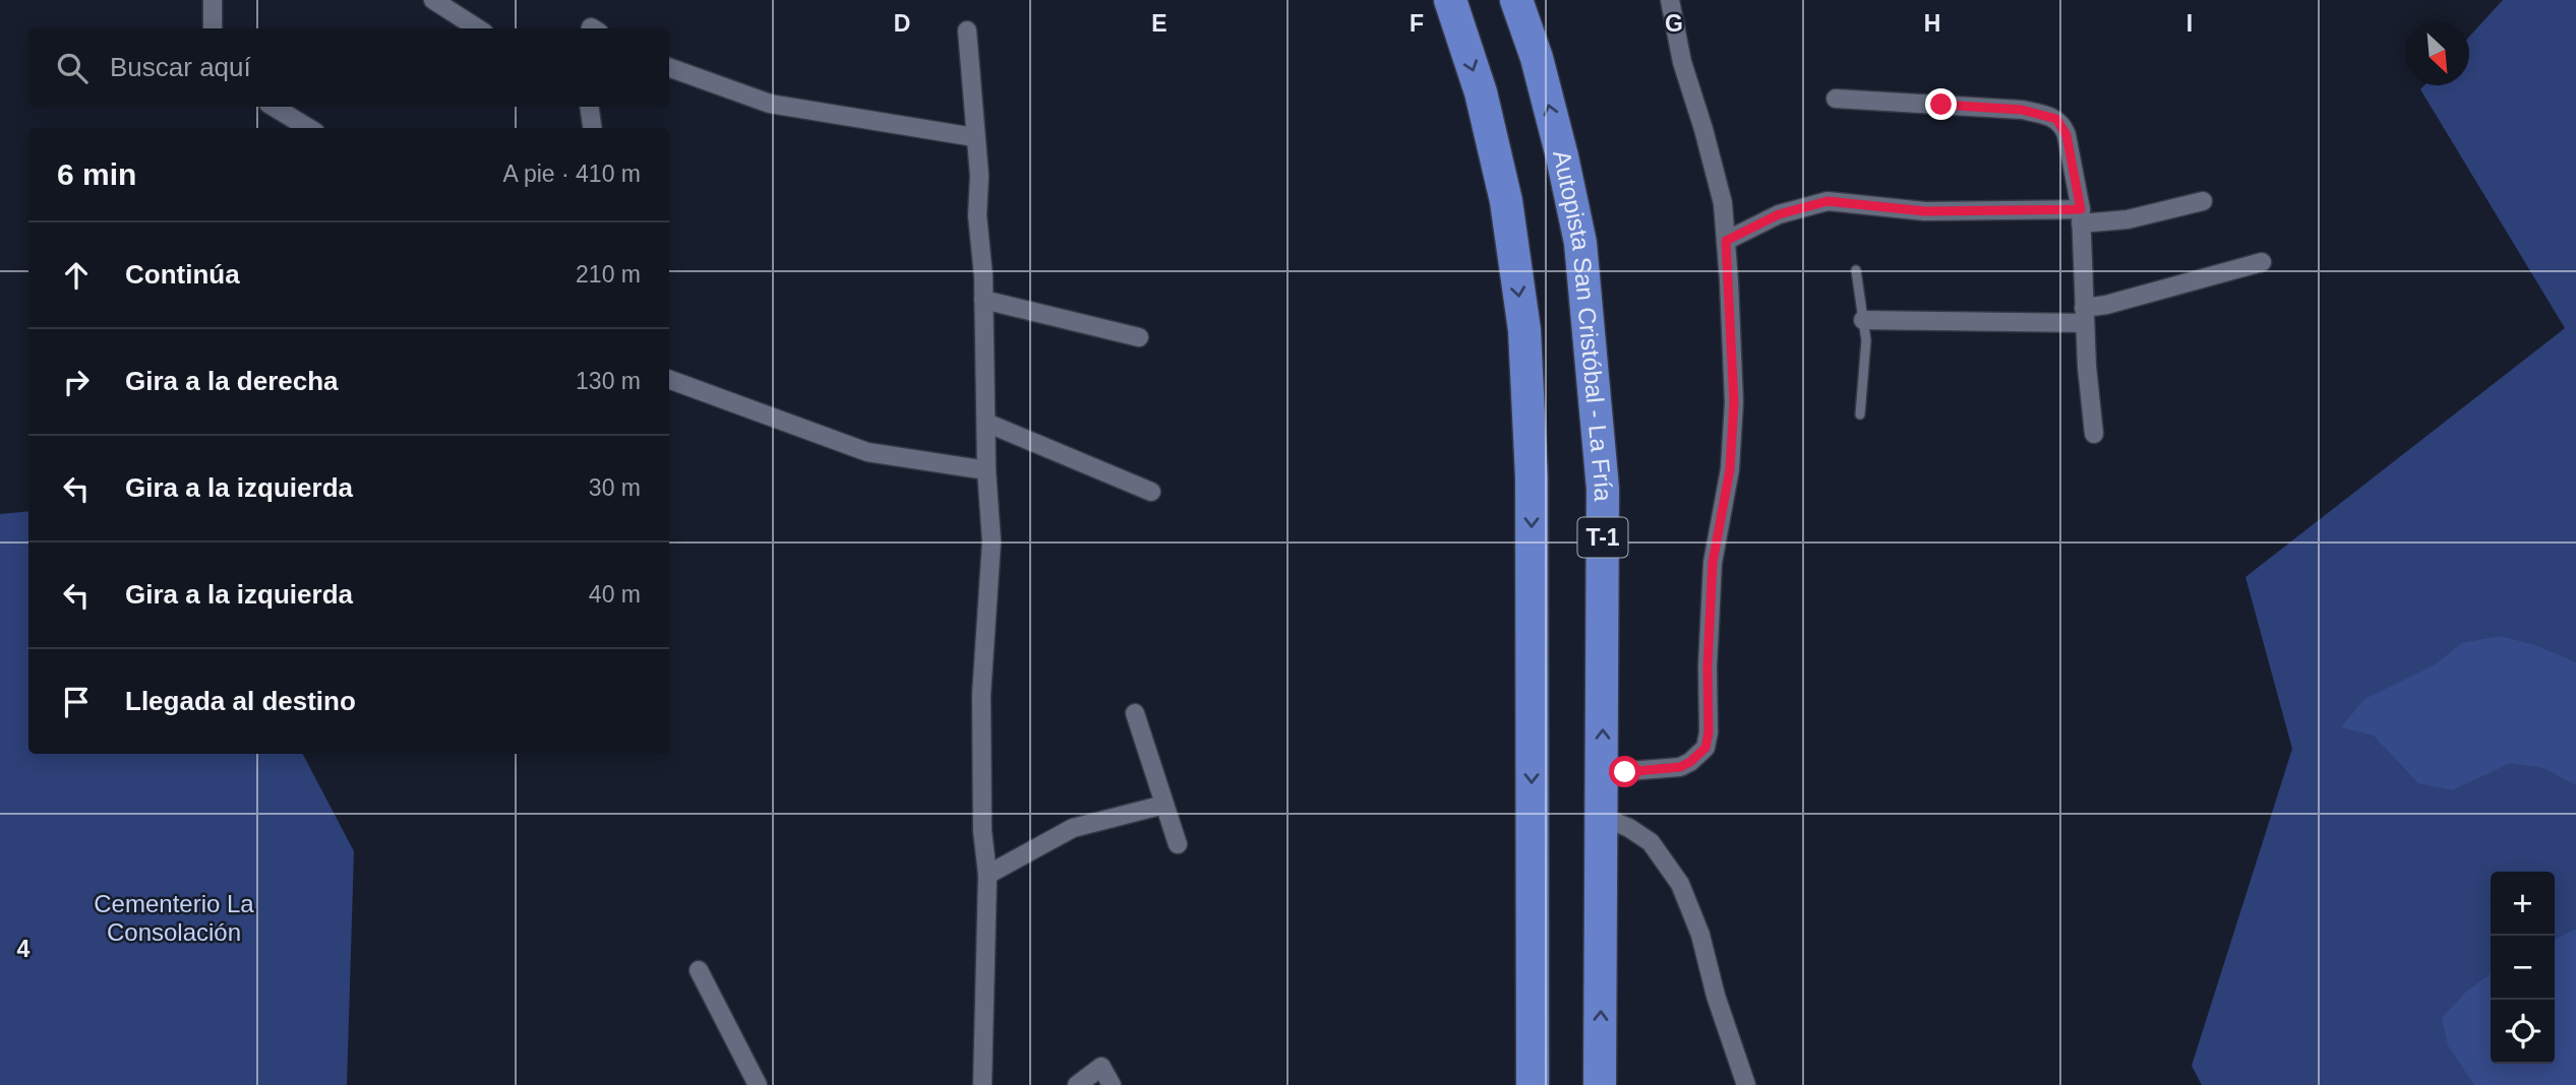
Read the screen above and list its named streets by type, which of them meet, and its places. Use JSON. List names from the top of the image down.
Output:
{
  "streets": {
    "highway": ["Autopista San Cristóbal - La Fría", "T-1"]
  },
  "parks": ["Cementerio La Consolación"],
  "north": "bottom right",
  "page": {
    "search": "Buscar aquí",
    "heading": ["6 min", "A pie · 410 m"],
    "list": [
      ["Continúa", "210 m"],
      ["Gira a la derecha", "130 m"],
      ["Gira a la izquierda", "30 m"],
      ["Gira a la izquierda", "40 m"],
      "Llegada al destino"
    ],
    "map_buttons": ["+", "−"]
  },
  "grid": {
    "columns": [
      "D",
      "E",
      "F",
      "G",
      "H",
      "I"
    ],
    "rows": ["4"]
  }
}
